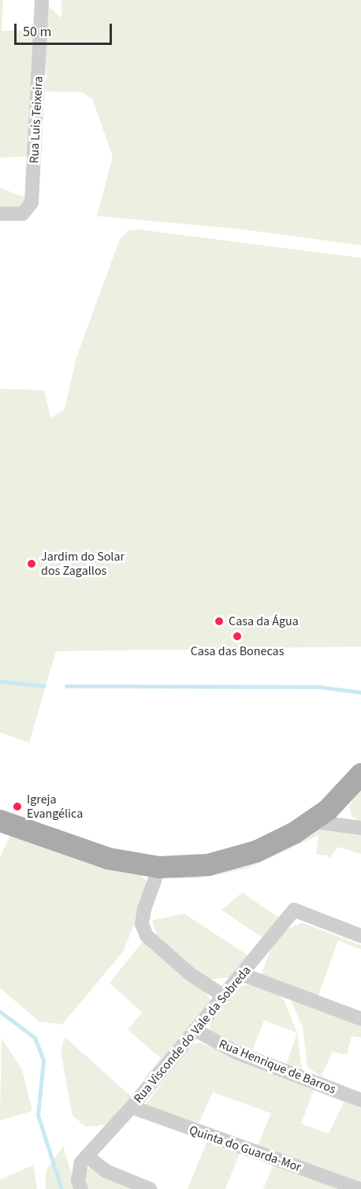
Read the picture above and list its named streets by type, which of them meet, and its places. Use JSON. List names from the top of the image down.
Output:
{
  "streets": {
    "street": [
      "Rua Luis Teixeira",
      "Rua Visconde do Vale da Sobreda",
      "Rua Henrique de Barros",
      "Quinta do Guarda-Mor"
    ]
  },
  "crossings": [
    ["Rua Visconde do Vale da Sobreda", "Rua Henrique de Barros"],
    ["Rua Visconde do Vale da Sobreda", "Quinta do Guarda-Mor"]
  ],
  "places": [
    "Jardim do Solar dos Zagallos",
    "Casa da Água",
    "Casa das Bonecas",
    "Igreja Evangélica"
  ],
  "scale_bar": "50 m"
}
